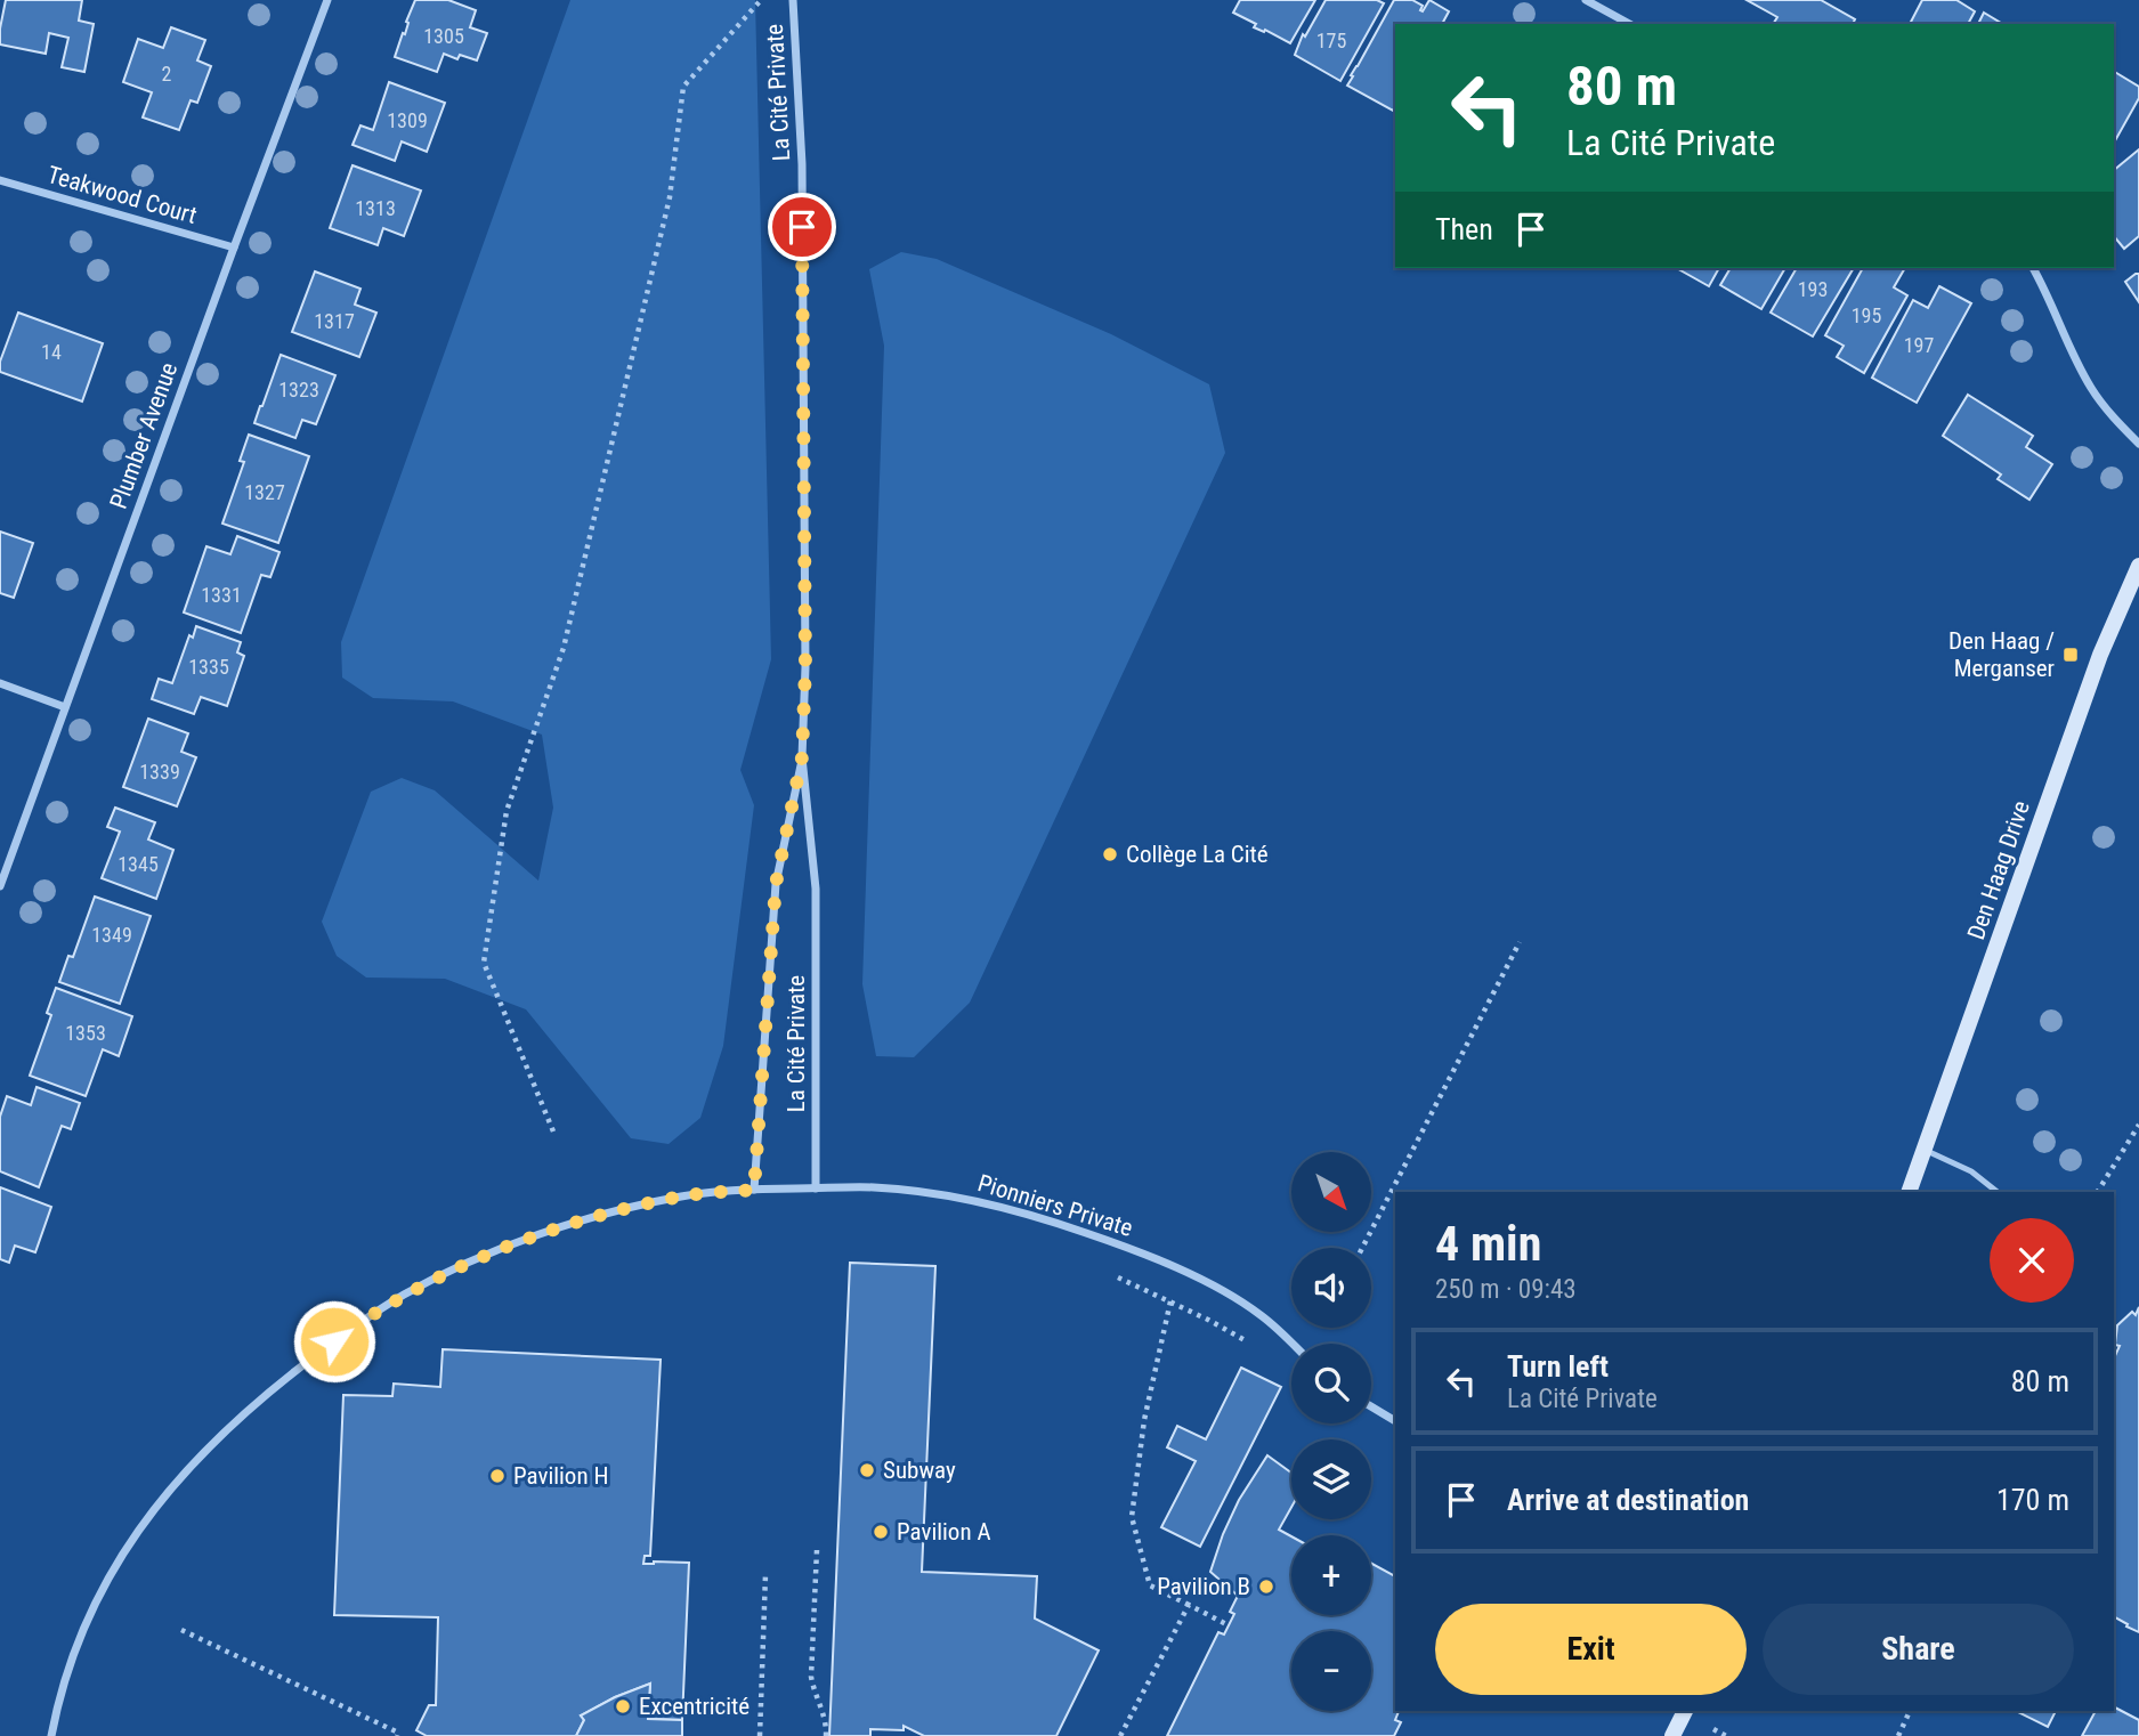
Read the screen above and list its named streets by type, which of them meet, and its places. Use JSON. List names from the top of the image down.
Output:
{
  "streets": {
    "street": [
      "La Cité Private",
      "Teakwood Court",
      "Plumber Avenue",
      "Den Haag Drive",
      "Pionniers Private"
    ]
  },
  "crossings": [
    ["La Cité Private", "Pionniers Private"],
    ["Teakwood Court", "Plumber Avenue"]
  ],
  "places": {
    "transit": ["Den Haag / Merganser"],
    "other": [
      "Collège La Cité",
      "Subway",
      "Pavilion H",
      "Pavilion A",
      "Pavilion B",
      "Excentricité"
    ]
  },
  "house_numbers": [
    "1305",
    "175",
    "2",
    "1309",
    "1313",
    "193",
    "195",
    "1317",
    "197",
    "14",
    "1323",
    "1327",
    "1331",
    "1335",
    "1339",
    "1345",
    "1349",
    "1353"
  ],
  "north": "bottom right",
  "page": {
    "turn": ["80 m", "La Cité Private"],
    "then": "Then",
    "map_buttons": ["+", "−"],
    "heading": ["4 min", "250 m · 09:43"],
    "list": [
      {
        "name": "Turn left",
        "note": "La Cité Private",
        "value": "80 m"
      },
      {
        "name": "Arrive at destination",
        "value": "170 m"
      }
    ],
    "buttons": ["Exit", "Share"]
  }
}
